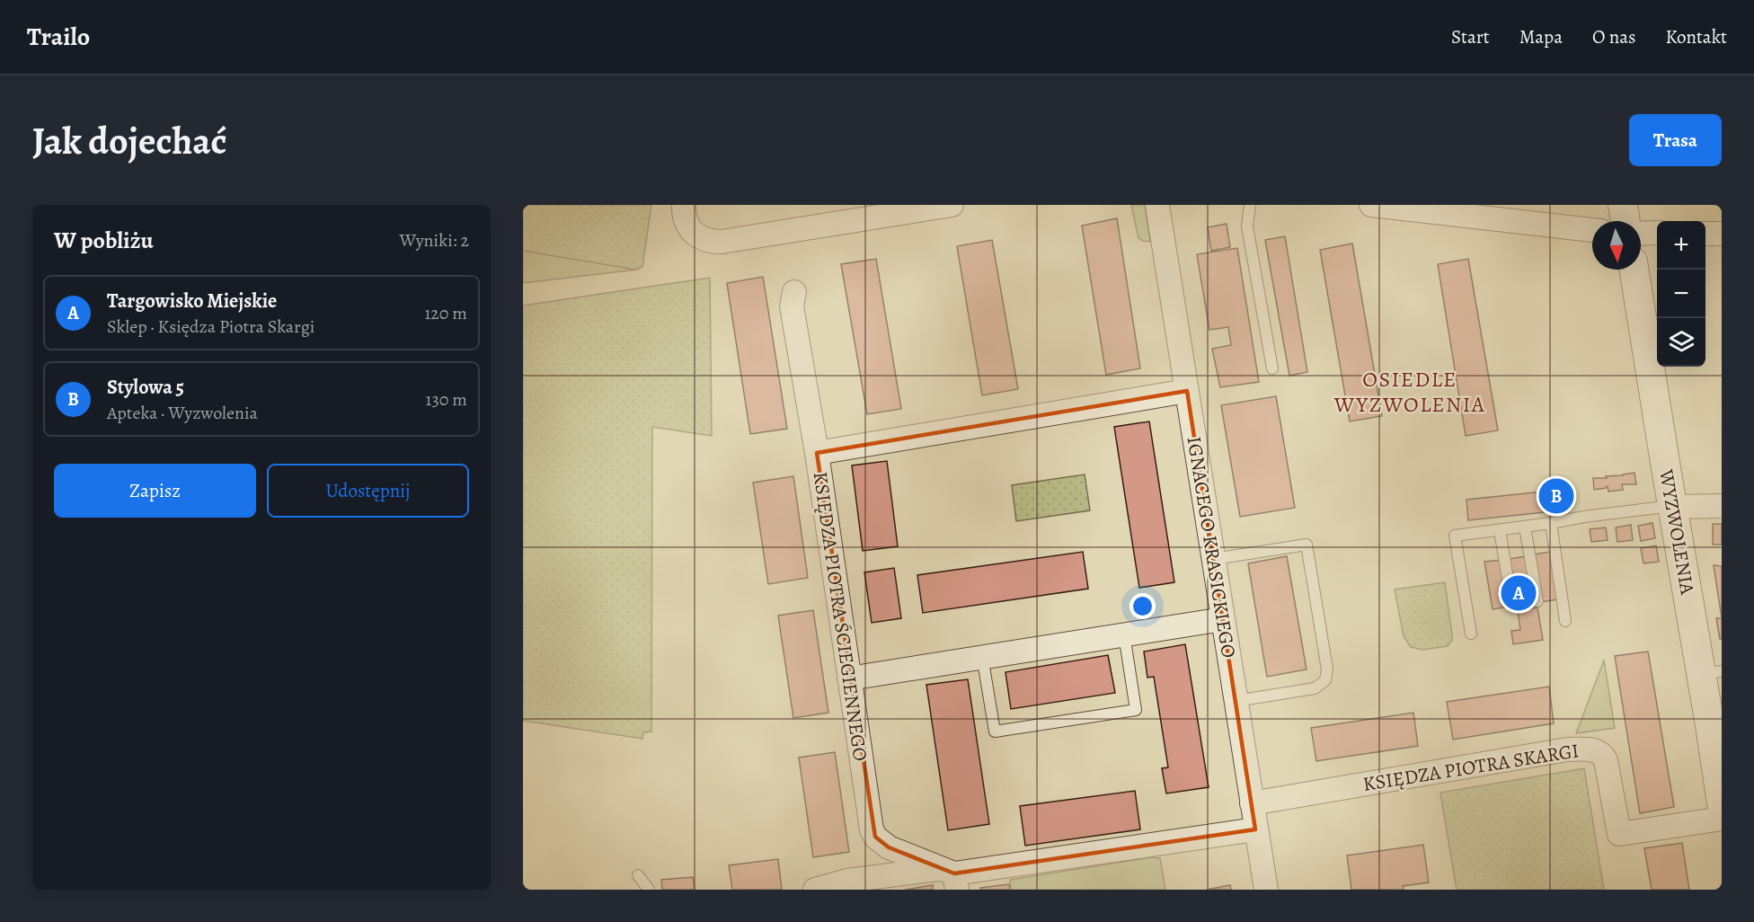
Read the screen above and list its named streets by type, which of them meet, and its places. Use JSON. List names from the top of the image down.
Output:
{
  "streets": {
    "street": [
      "WYZWOLENIA",
      "IGNACEGO KRASICKIEGO",
      "KSIĘDZA PIOTRA ŚCIEGIENNEGO",
      "KSIĘDZA PIOTRA SKARGI"
    ]
  },
  "crossings": [
    ["IGNACEGO KRASICKIEGO", "KSIĘDZA PIOTRA SKARGI"]
  ],
  "districts": ["OSIEDLE WYZWOLENIA"],
  "north": "bottom",
  "page": {
    "header": "Trailo",
    "nav": [
      "Start",
      "Mapa",
      "O nas",
      "Kontakt"
    ],
    "buttons": [
      "Trasa",
      ["Zapisz", "Udostępnij"]
    ],
    "title": "Jak dojechać",
    "heading": ["W pobliżu", "Wyniki: 2"],
    "map_buttons": ["+", "−"],
    "list": [
      {
        "mark": "A",
        "name": "Targowisko Miejskie",
        "note": "Sklep · Księdza Piotra Skargi",
        "value": "120 m"
      },
      {
        "mark": "B",
        "name": "Stylowa 5",
        "note": "Apteka · Wyzwolenia",
        "value": "130 m"
      }
    ],
    "pins": ["B", "A"]
  }
}
